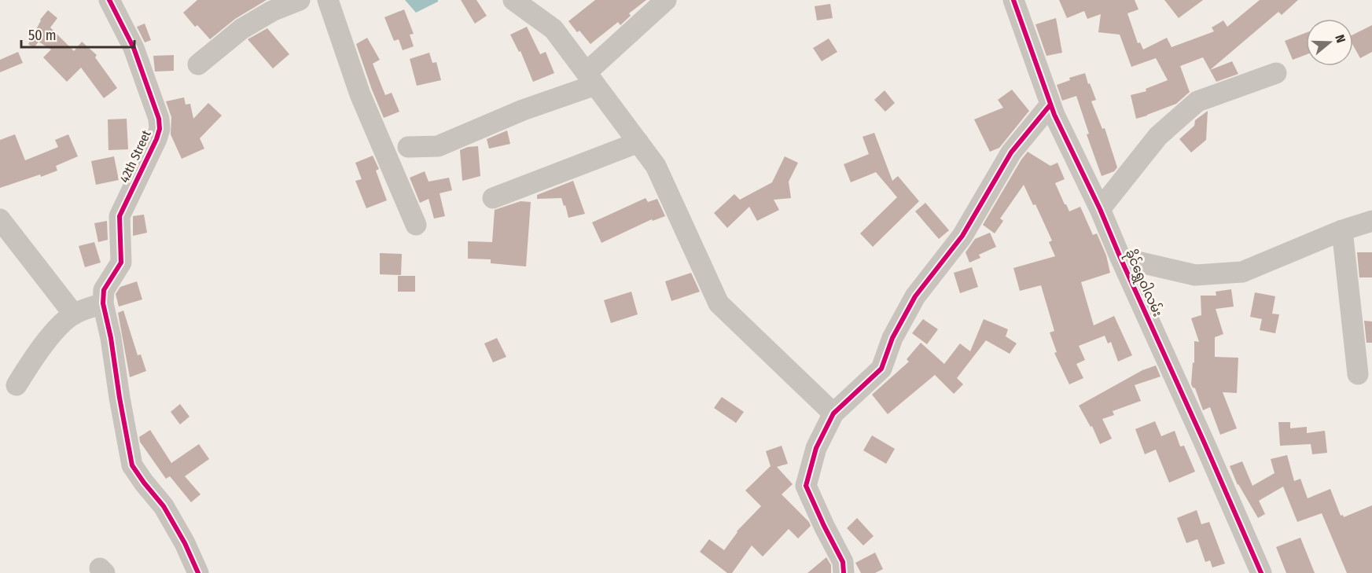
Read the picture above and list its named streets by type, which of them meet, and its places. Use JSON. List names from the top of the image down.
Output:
{
  "streets": {
    "street": ["42th Street", "ခိုင်ရွှေဝါလမ်း"]
  },
  "scale_bar": "50 m",
  "north": "right"
}
